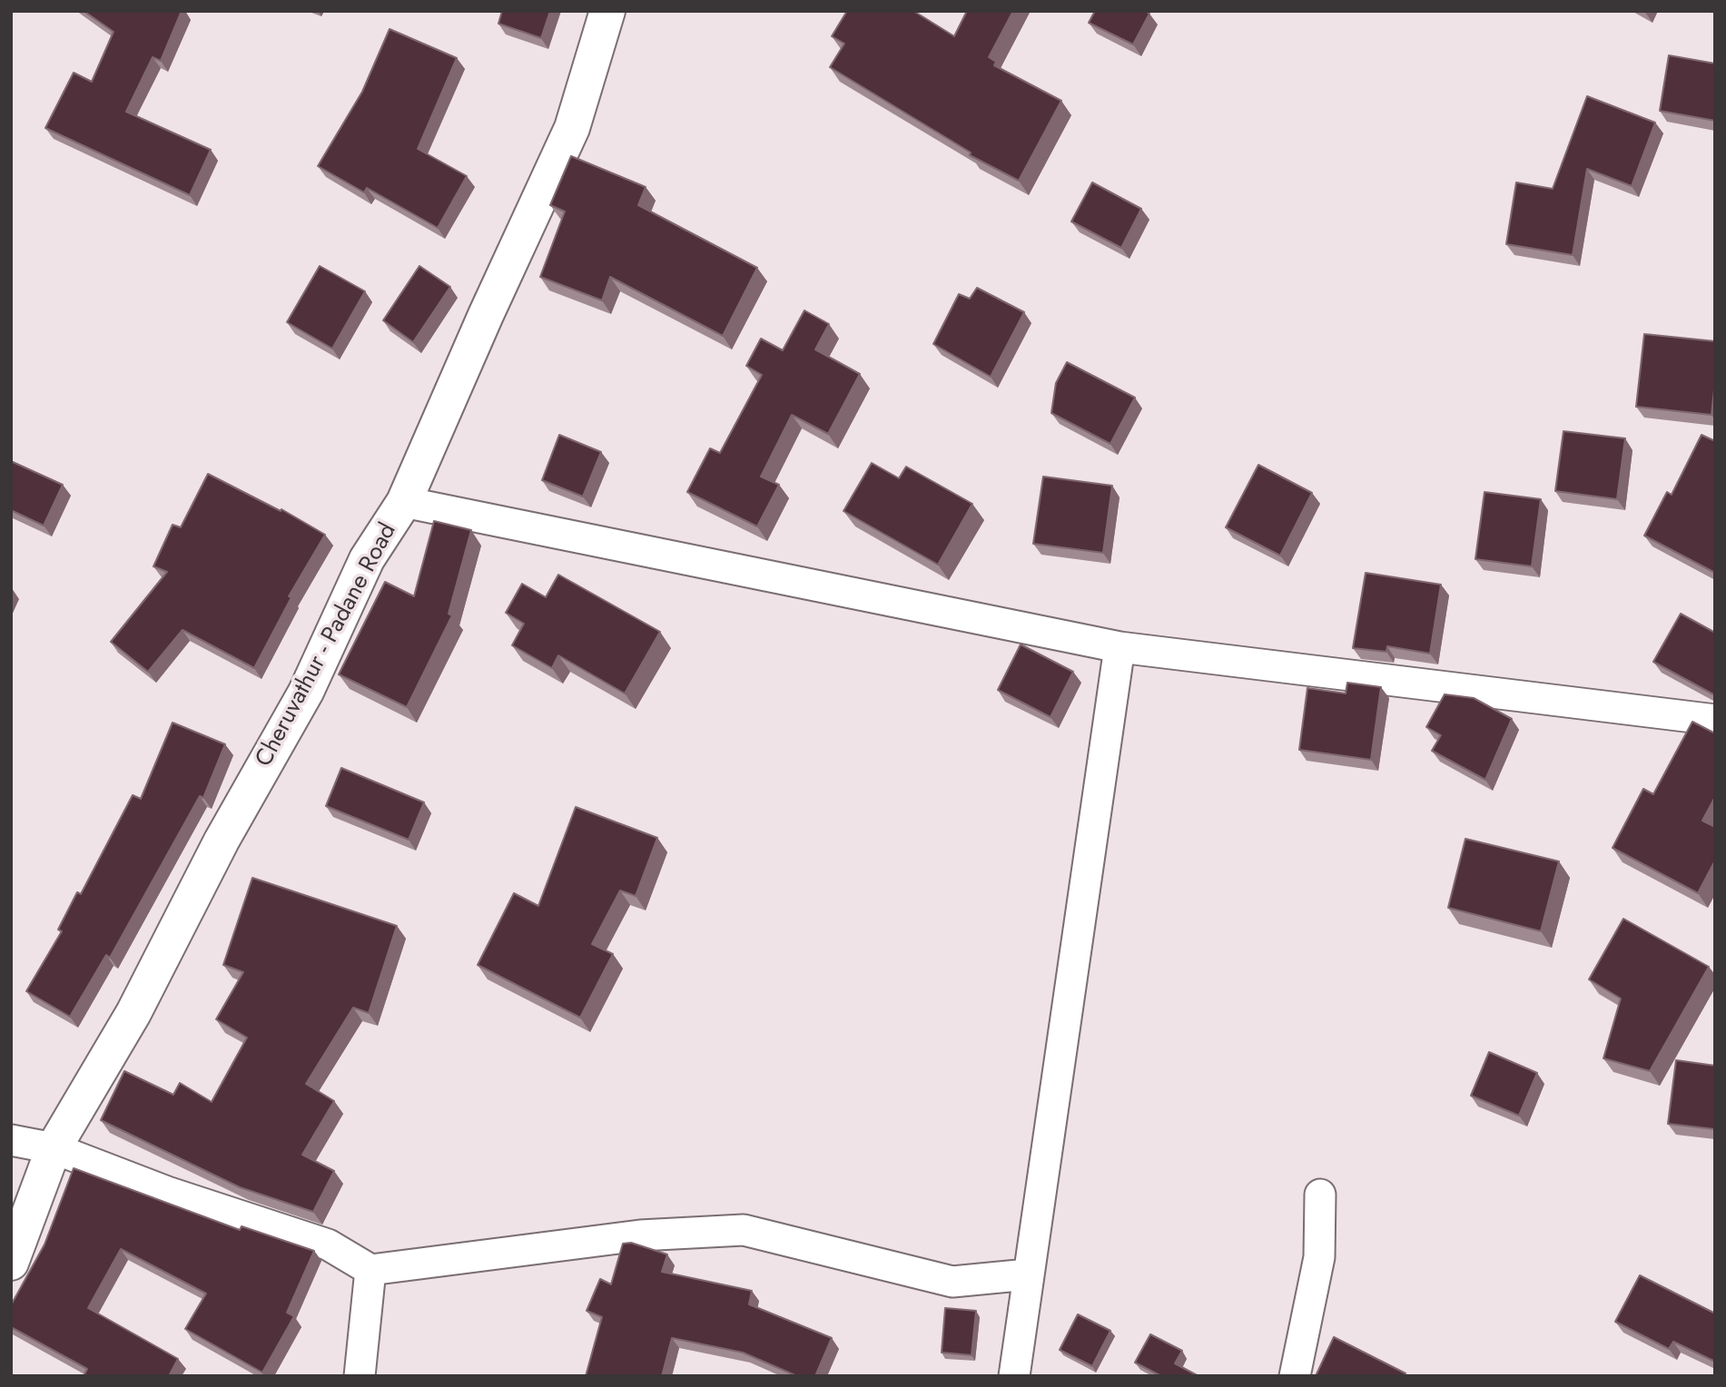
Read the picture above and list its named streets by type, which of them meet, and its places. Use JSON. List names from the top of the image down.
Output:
{
  "streets": {
    "main road": ["Cheruvathur - Padane Road"]
  }
}
